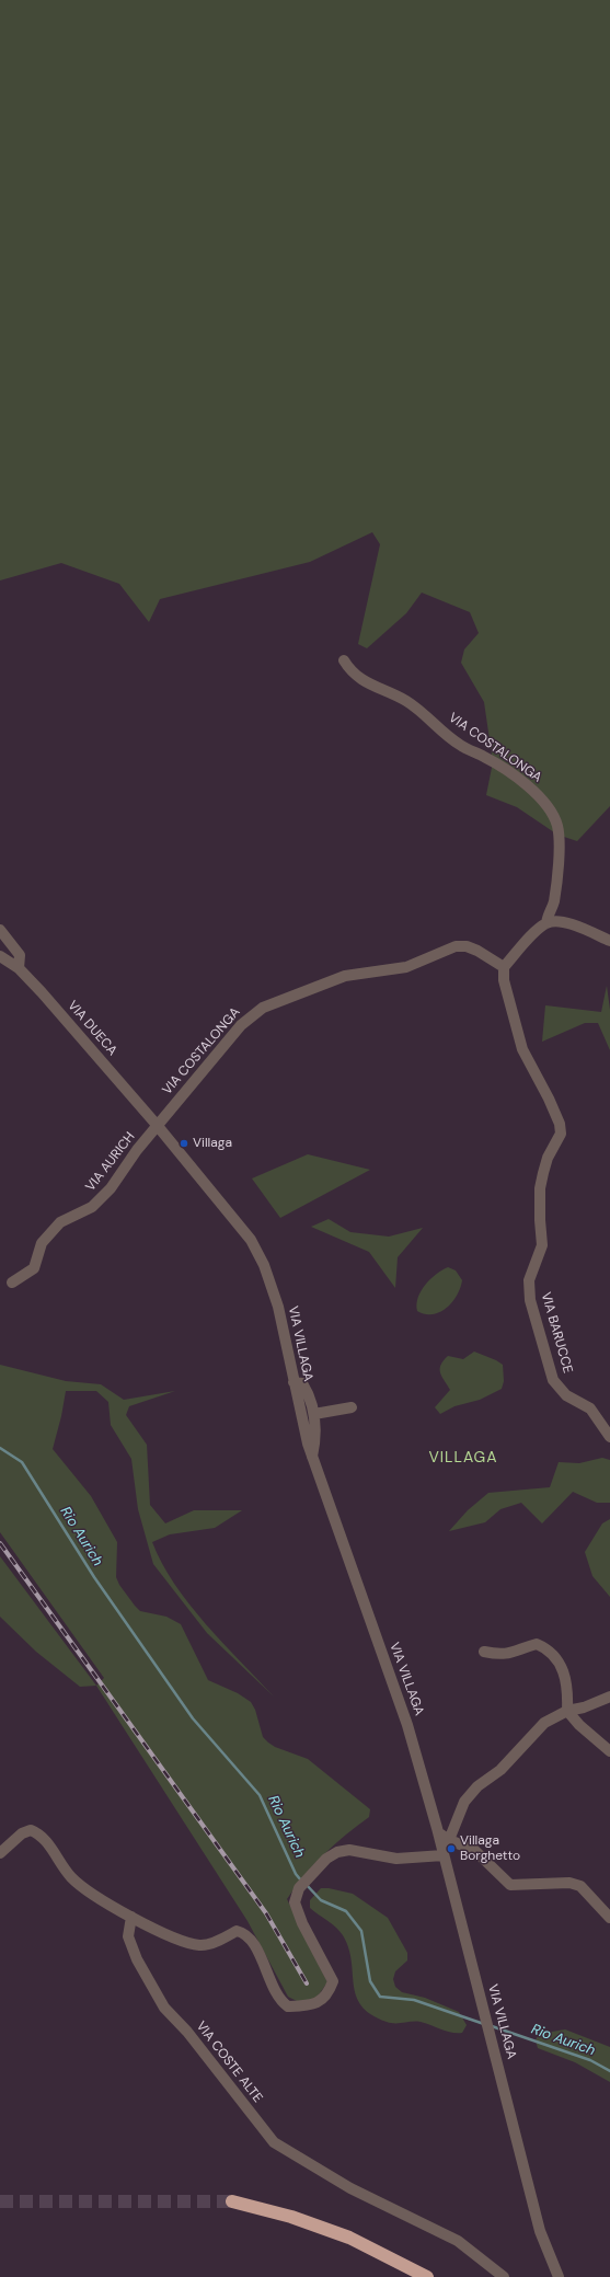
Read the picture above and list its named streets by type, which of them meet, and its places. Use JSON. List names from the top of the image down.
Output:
{
  "streets": {
    "street": [
      "VIA COSTALONGA",
      "VIA DUECA",
      "VIA AURICH",
      "VIA BARUCCE",
      "VIA VILLAGA",
      "VIA COSTE ALTE"
    ]
  },
  "crossings": [
    ["VIA COSTALONGA", "VIA DUECA"],
    ["VIA COSTALONGA", "VIA AURICH"],
    ["VIA COSTALONGA", "VIA BARUCCE"],
    ["VIA COSTALONGA", "VIA VILLAGA"],
    ["VIA DUECA", "VIA AURICH"],
    ["VIA DUECA", "VIA VILLAGA"],
    ["VIA AURICH", "VIA VILLAGA"]
  ],
  "districts": ["VILLAGA"],
  "water": ["Rio Aurich"],
  "places": ["Villaga", "Villaga Borghetto"]
}
